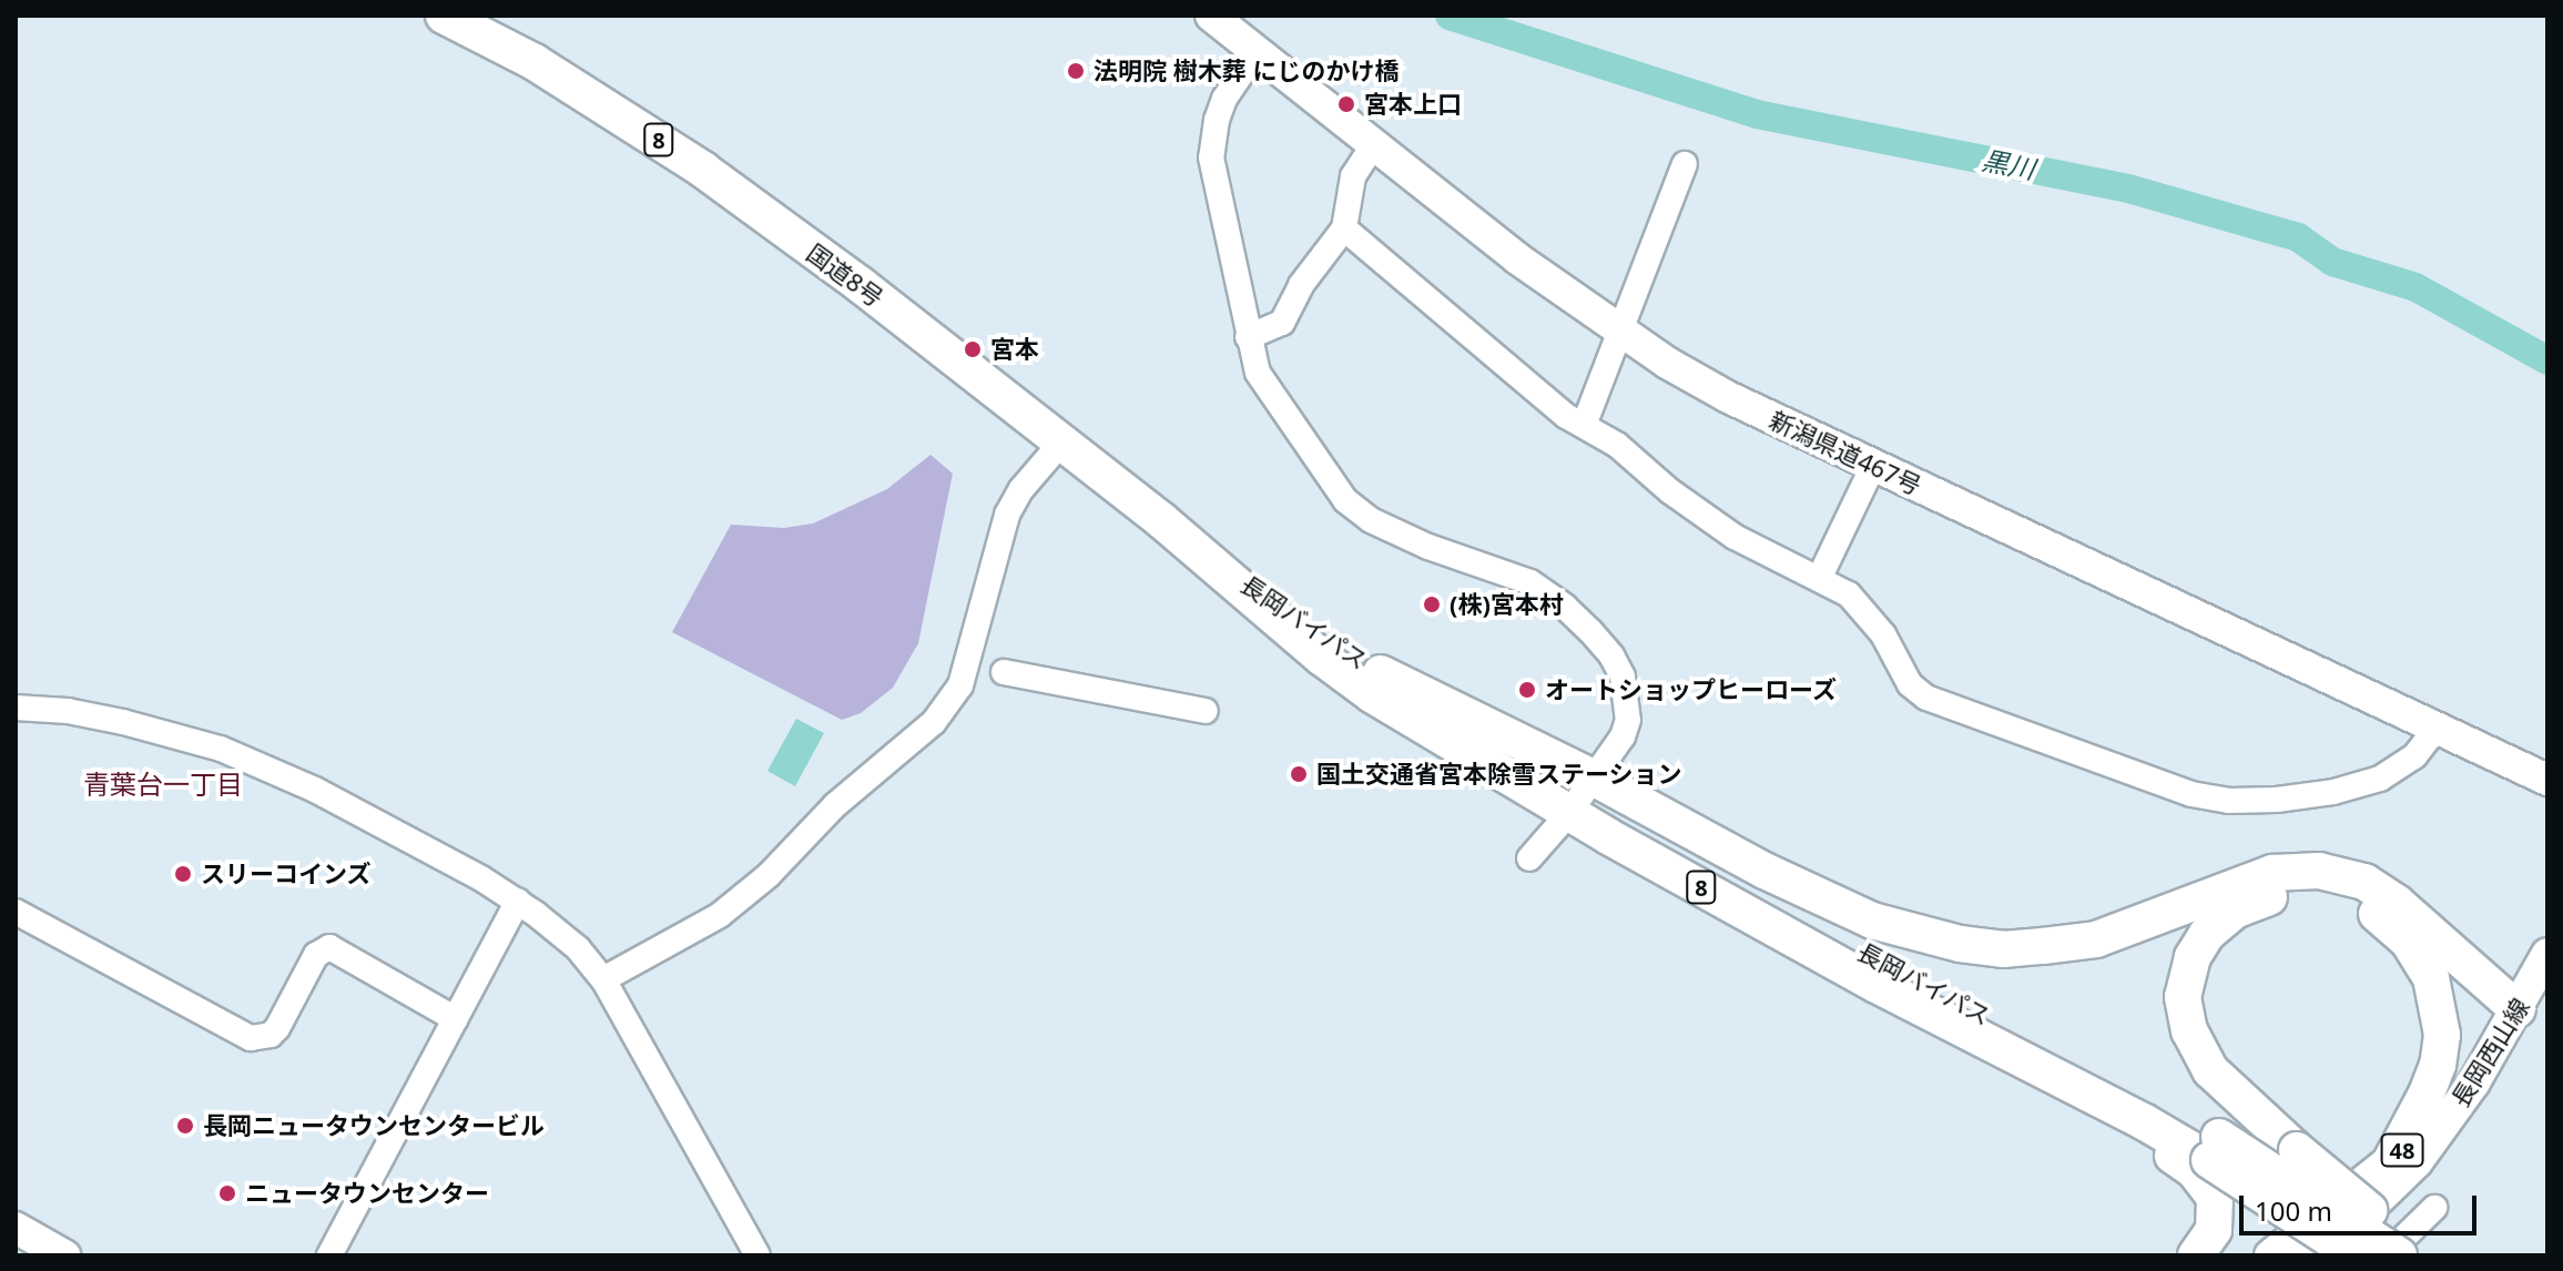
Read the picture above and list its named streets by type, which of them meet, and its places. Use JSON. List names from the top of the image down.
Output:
{
  "streets": {
    "highway": ["8", "国道8号", "長岡バイパス"],
    "main road": ["新潟県道467号", "長岡西山線", "48"]
  },
  "crossings": [
    ["国道8号", "長岡バイパス"],
    ["長岡西山線", "48"]
  ],
  "districts": ["青葉台一丁目"],
  "water": ["黒川"],
  "places": [
    "法明院 樹木葬 にじのかけ橋",
    "宮本上口",
    "宮本",
    "(株)宮本村",
    "オートショップヒーローズ",
    "国土交通省宮本除雪ステーション",
    "スリーコインズ",
    "長岡ニュータウンセンタービル",
    "ニュータウンセンター"
  ],
  "scale_bar": "100 m"
}
